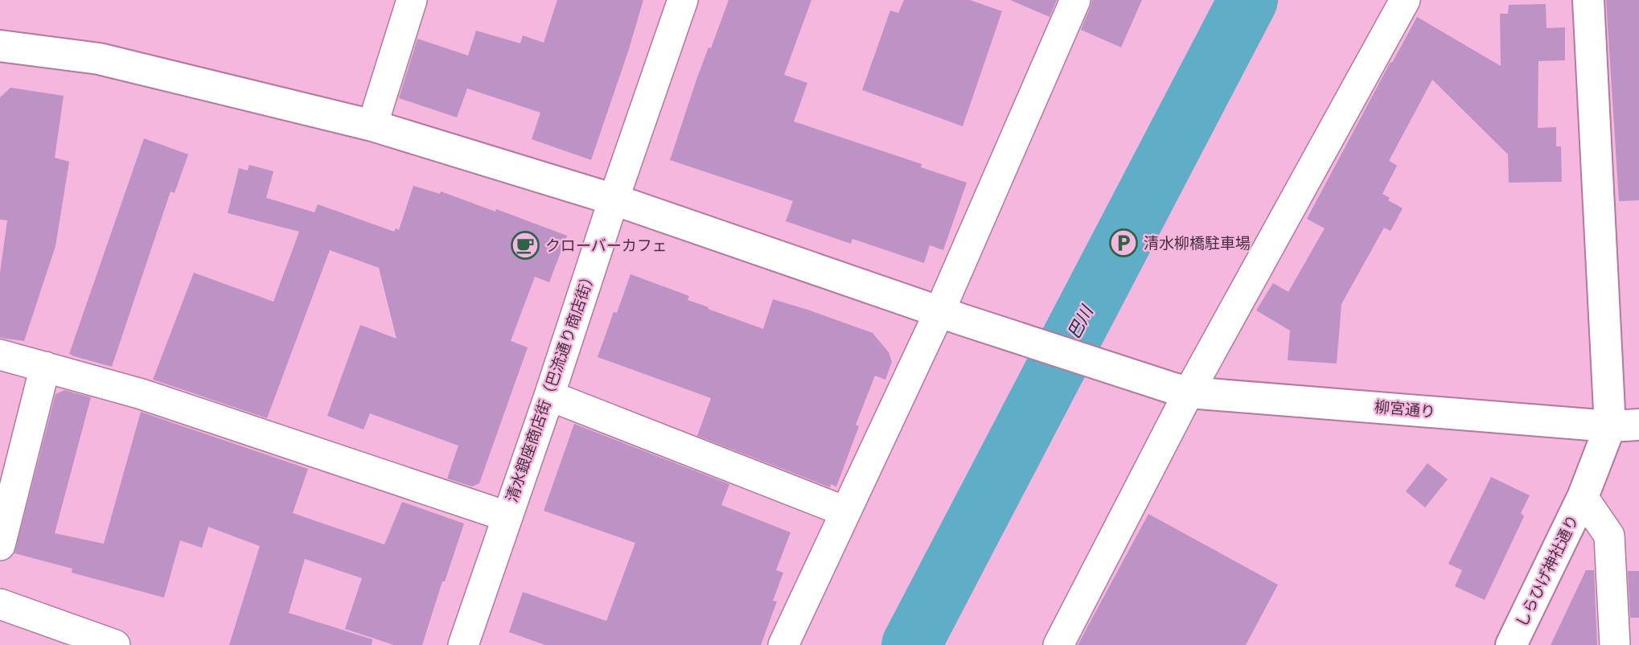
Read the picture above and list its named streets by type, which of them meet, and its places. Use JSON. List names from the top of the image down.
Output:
{
  "streets": {
    "street": ["清水銀座商店街（巴流通り商店街）", "柳宮通り", "しらひげ神社通り"]
  },
  "crossings": [
    ["清水銀座商店街（巴流通り商店街）", "柳宮通り"],
    ["柳宮通り", "しらひげ神社通り"]
  ],
  "water": ["巴川"],
  "places": {
    "parking": ["清水柳橋駐車場"],
    "cafe": ["クローバーカフェ"]
  }
}
